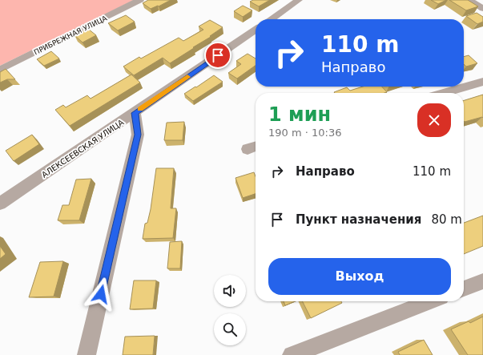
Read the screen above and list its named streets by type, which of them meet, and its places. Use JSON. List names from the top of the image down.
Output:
{
  "streets": {
    "street": ["ПРИБРЕЖНАЯ УЛИЦА", "АЛЕКСЕЕВСКАЯ УЛИЦА"]
  },
  "page": {
    "turn": ["110 m", "Направо"],
    "heading": ["1 мин", "190 m · 10:36"],
    "list": [
      {
        "name": "Направо",
        "value": "110 m"
      },
      {
        "name": "Пункт назначения",
        "value": "80 m"
      }
    ],
    "buttons": "Выход"
  }
}
